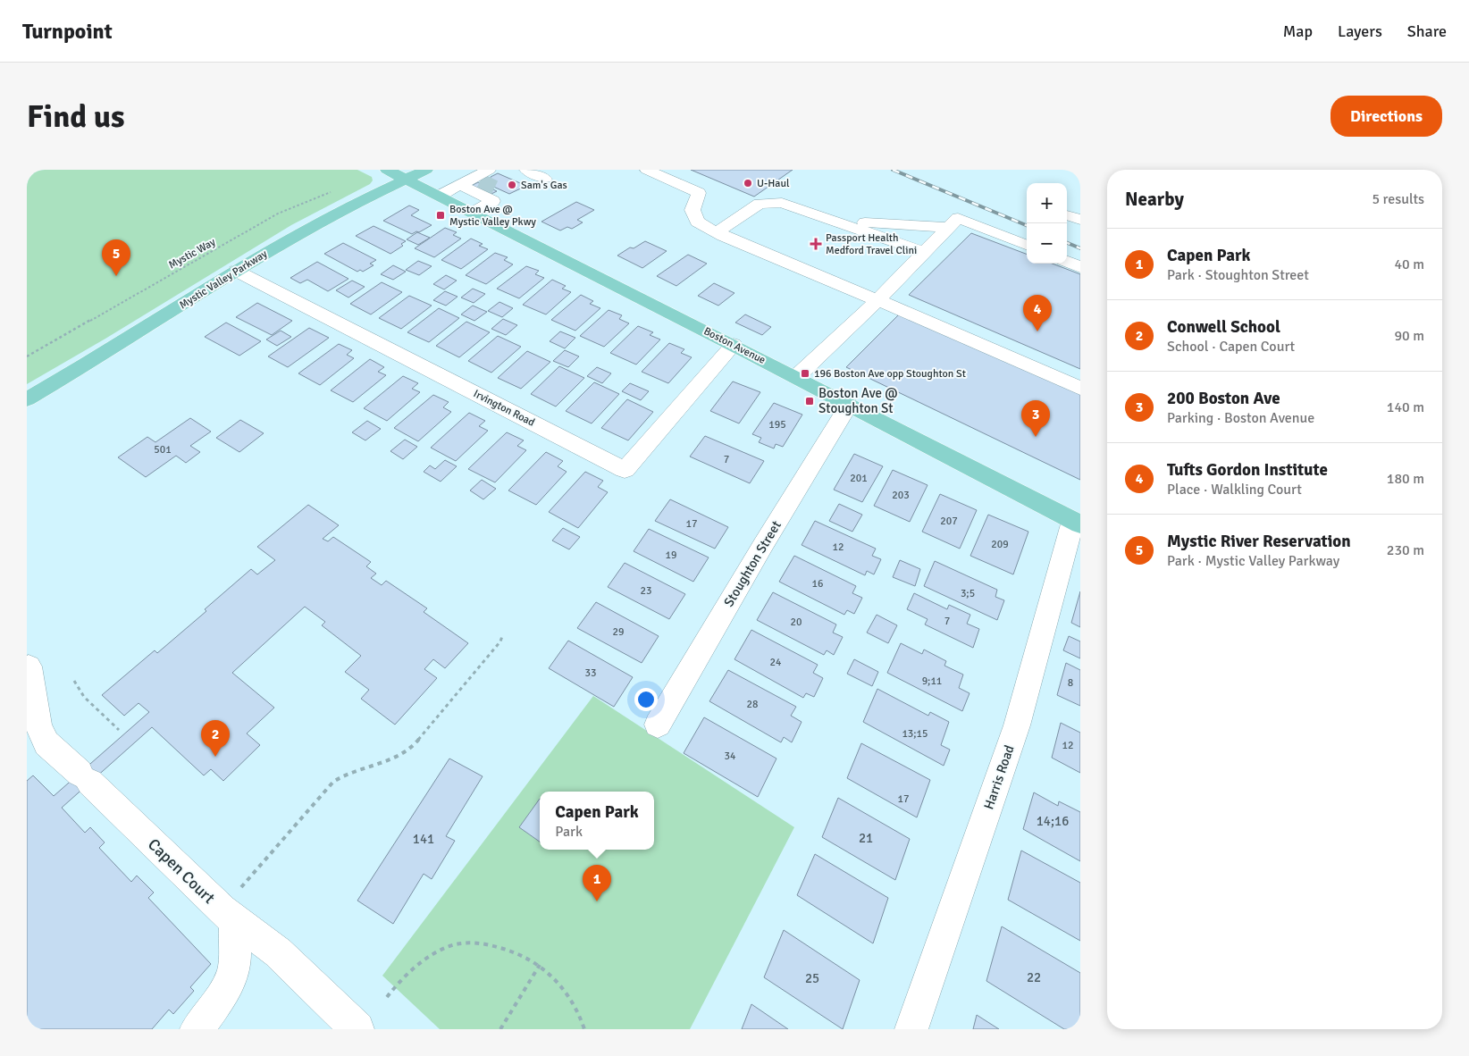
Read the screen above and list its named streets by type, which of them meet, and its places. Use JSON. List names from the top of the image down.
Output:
{
  "streets": {
    "main road": ["Mystic Valley Parkway", "Boston Avenue"],
    "street": [
      "Irvington Road",
      "Stoughton Street",
      "Harris Road",
      "Capen Court"
    ],
    "path": ["Mystic Way"]
  },
  "crossings": [
    ["Mystic Valley Parkway", "Boston Avenue"],
    ["Mystic Valley Parkway", "Irvington Road"],
    ["Boston Avenue", "Irvington Road"],
    ["Boston Avenue", "Stoughton Street"],
    ["Boston Avenue", "Harris Road"]
  ],
  "places": {
    "other": ["U-Haul", "Sam's Gas"],
    "transit": ["Boston Ave @ Mystic Valley Pkwy", "196 Boston Ave opp Stoughton St", "Boston Ave @ Stoughton St"],
    "health": ["Passport Health Medford Travel Clini"]
  },
  "house_numbers": [
    "195",
    "501",
    "7",
    "201",
    "203",
    "207",
    "17",
    "209",
    "12",
    "19",
    "16",
    "23",
    "3;5",
    "7",
    "20",
    "29",
    "24",
    "33",
    "9;11",
    "8",
    "28",
    "13;15",
    "12",
    "34",
    "17",
    "14;16",
    "21",
    "141",
    "22",
    "25"
  ],
  "page": {
    "header": "Turnpoint",
    "nav": ["Map", "Layers", "Share"],
    "buttons": "Directions",
    "title": "Find us",
    "heading": ["Nearby", "5 results"],
    "map_buttons": ["+", "−"],
    "list": [
      {
        "mark": "1",
        "name": "Capen Park",
        "note": "Park · Stoughton Street",
        "value": "40 m"
      },
      {
        "mark": "2",
        "name": "Conwell School",
        "note": "School · Capen Court",
        "value": "90 m"
      },
      {
        "mark": "3",
        "name": "200 Boston Ave",
        "note": "Parking · Boston Avenue",
        "value": "140 m"
      },
      {
        "mark": "4",
        "name": "Tufts Gordon Institute",
        "note": "Place · Walkling Court",
        "value": "180 m"
      },
      {
        "mark": "5",
        "name": "Mystic River Reservation",
        "note": "Park · Mystic Valley Parkway",
        "value": "230 m"
      }
    ],
    "pins": [
      "5",
      "4",
      "3",
      "2",
      "1"
    ],
    "popup": ["Capen Park", "Park"]
  }
}
